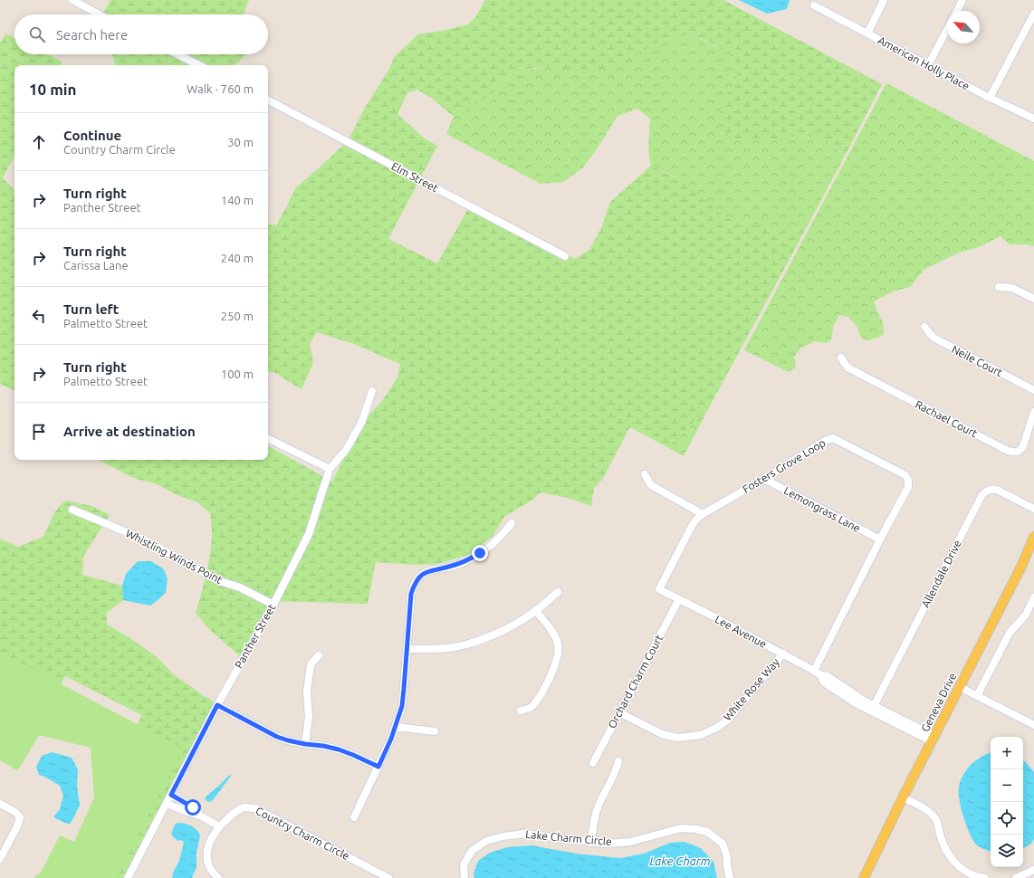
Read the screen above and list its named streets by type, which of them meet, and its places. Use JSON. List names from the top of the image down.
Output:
{
  "streets": {
    "main road": ["Geneva Drive"],
    "street": [
      "American Holly Place",
      "Elm Street",
      "Neile Court",
      "Rachael Court",
      "Fosters Grove Loop",
      "Lemongrass Lane",
      "Whistling Winds Point",
      "Allendale Drive",
      "Lee Avenue",
      "Panther Street",
      "Orchard Charm Court",
      "White Rose Way",
      "Country Charm Circle",
      "Lake Charm Circle"
    ]
  },
  "crossings": [
    ["Fosters Grove Loop", "Lemongrass Lane"],
    ["Fosters Grove Loop", "Lee Avenue"],
    ["Whistling Winds Point", "Panther Street"],
    ["Allendale Drive", "Lee Avenue"],
    ["Lee Avenue", "Orchard Charm Court"],
    ["Lee Avenue", "White Rose Way"],
    ["Lee Avenue", "Geneva Drive"],
    ["Orchard Charm Court", "White Rose Way"]
  ],
  "water": ["Lake Charm"],
  "north": "top left",
  "page": {
    "search": "Search here",
    "heading": ["10 min", "Walk · 760 m"],
    "list": [
      ["Continue", "Country Charm Circle", "30 m"],
      ["Turn right", "Panther Street", "140 m"],
      ["Turn right", "Carissa Lane", "240 m"],
      ["Turn left", "Palmetto Street", "250 m"],
      ["Turn right", "Palmetto Street", "100 m"],
      "Arrive at destination"
    ],
    "map_buttons": ["+", "−"]
  }
}
